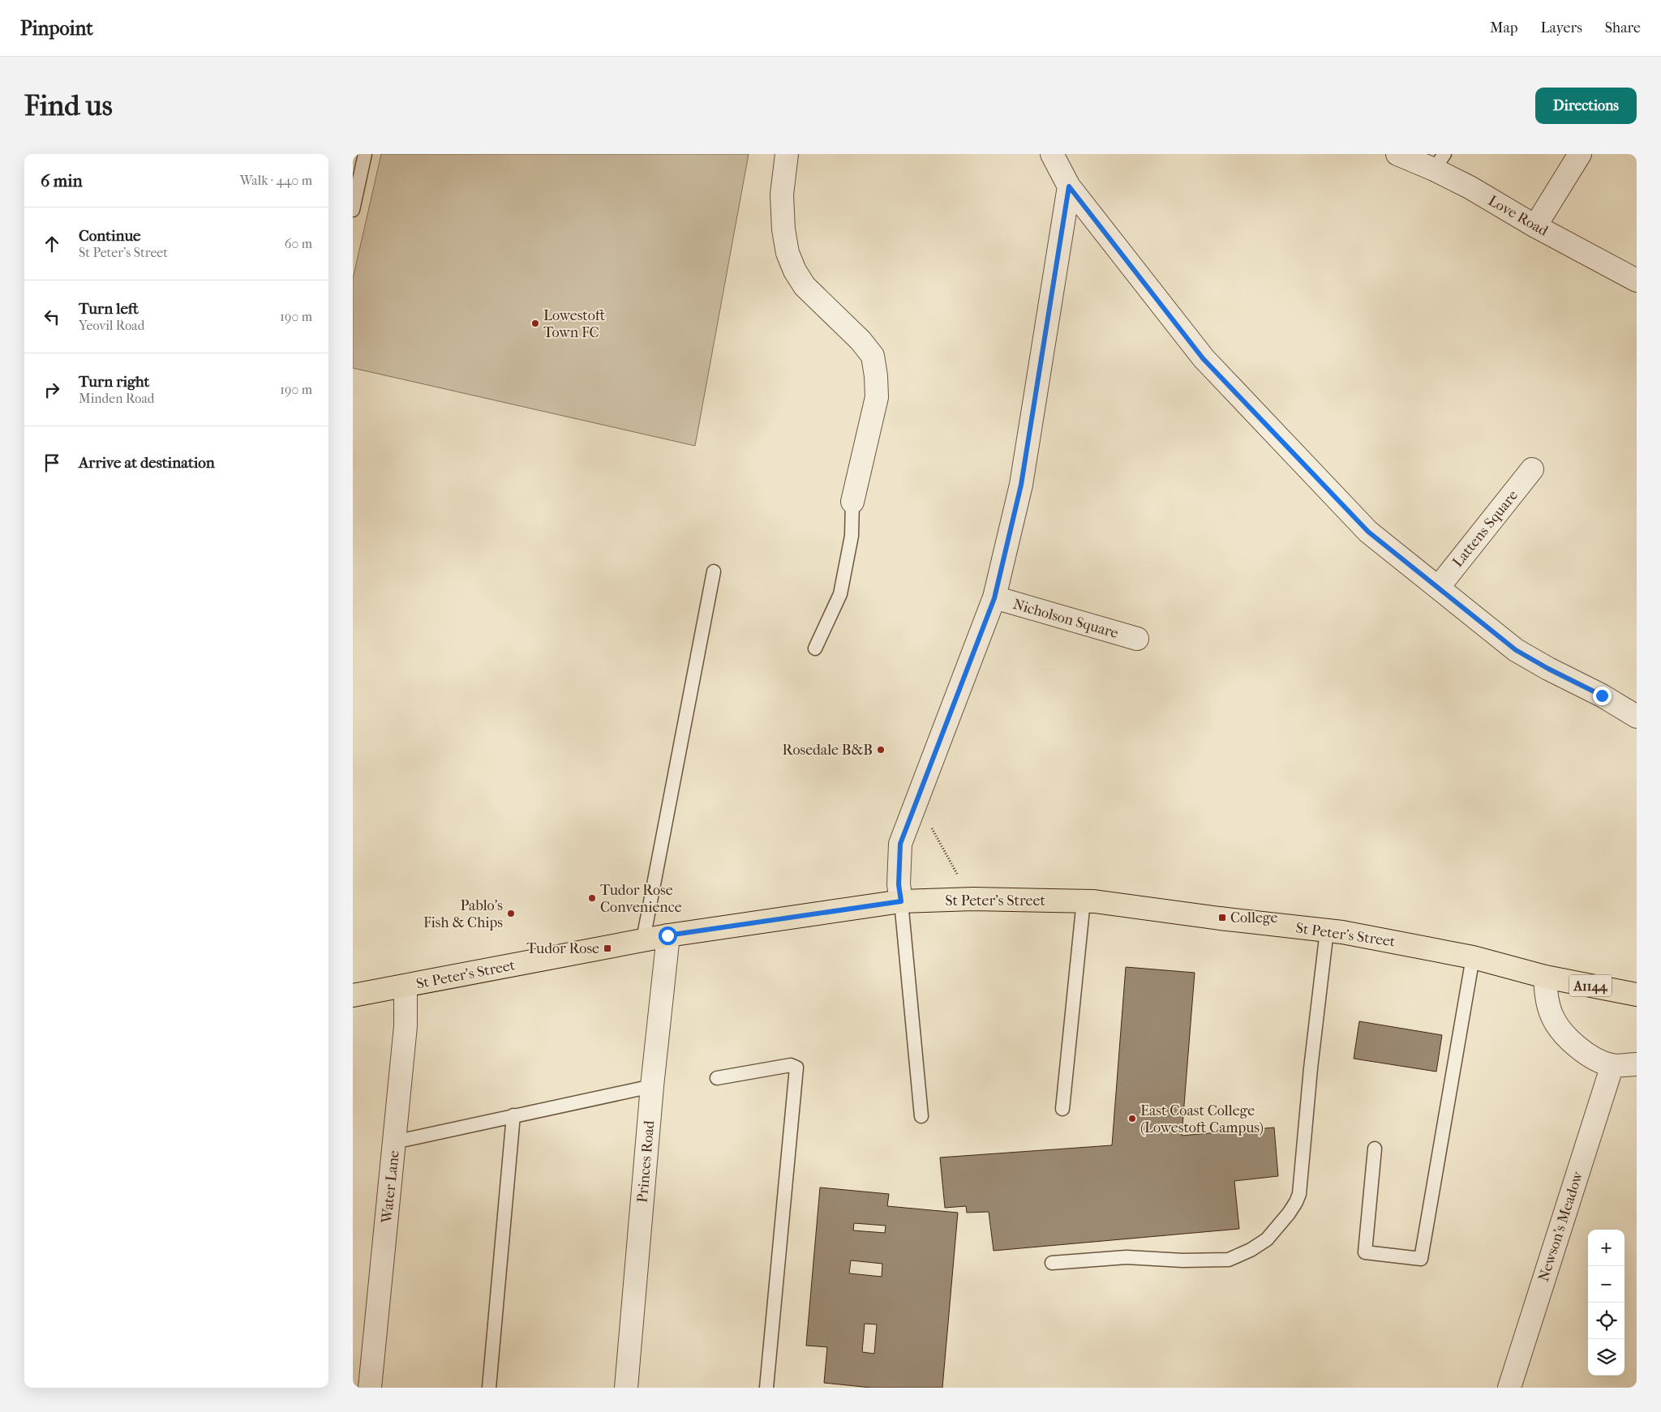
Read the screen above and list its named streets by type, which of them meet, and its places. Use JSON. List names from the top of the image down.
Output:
{
  "streets": {
    "main road": ["St Peter's Street", "A1144"],
    "street": [
      "Love Road",
      "Lattens Square",
      "Nicholson Square",
      "Princes Road",
      "Water Lane",
      "Newson's Meadow"
    ]
  },
  "crossings": [
    ["St Peter's Street", "Princes Road"],
    ["St Peter's Street", "Water Lane"]
  ],
  "places": {
    "other": [
      "Lowestoft Town FC",
      "Rosedale B&B",
      "Tudor Rose Convenience",
      "Pablo's Fish & Chips",
      "East Coast College (Lowestoft Campus)"
    ],
    "transit": ["College", "Tudor Rose"]
  },
  "page": {
    "header": "Pinpoint",
    "nav": ["Map", "Layers", "Share"],
    "buttons": "Directions",
    "title": "Find us",
    "heading": ["6 min", "Walk · 440 m"],
    "list": [
      ["Continue", "St Peter's Street", "60 m"],
      ["Turn left", "Yeovil Road", "190 m"],
      ["Turn right", "Minden Road", "190 m"],
      "Arrive at destination"
    ],
    "map_buttons": ["+", "−"]
  }
}
